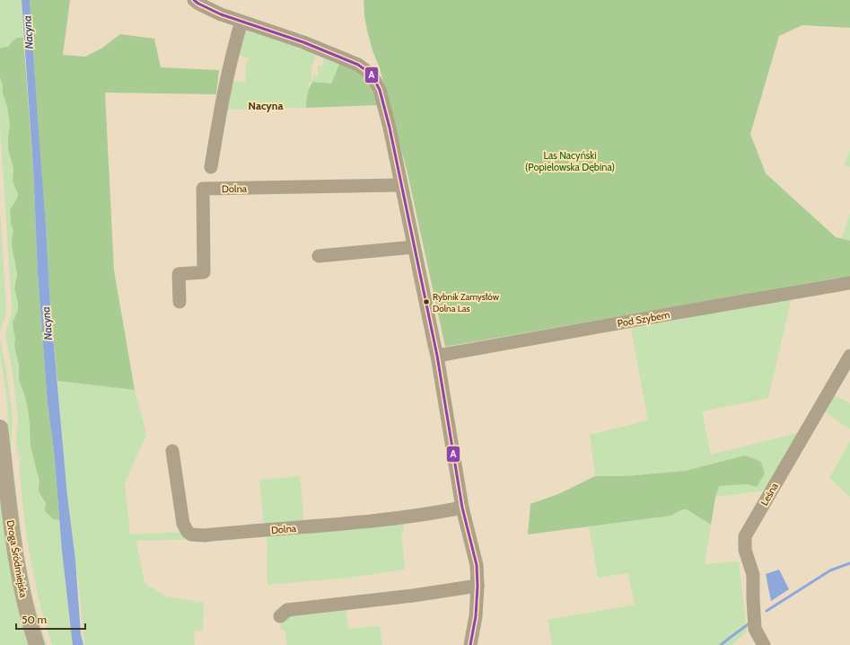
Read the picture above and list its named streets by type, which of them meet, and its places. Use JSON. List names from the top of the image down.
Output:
{
  "streets": {
    "main road": ["Droga Śródmiejska"],
    "street": ["Dolna", "Pod Szybem", "Leśna"]
  },
  "districts": ["Nacyna"],
  "water": ["Nacyna"],
  "parks": ["Las Nacyński (Popielowska Dębina)"],
  "places": ["Rybnik Zamysłów Dolna Las"],
  "lines": ["transit line A"],
  "scale_bar": "50 m"
}
